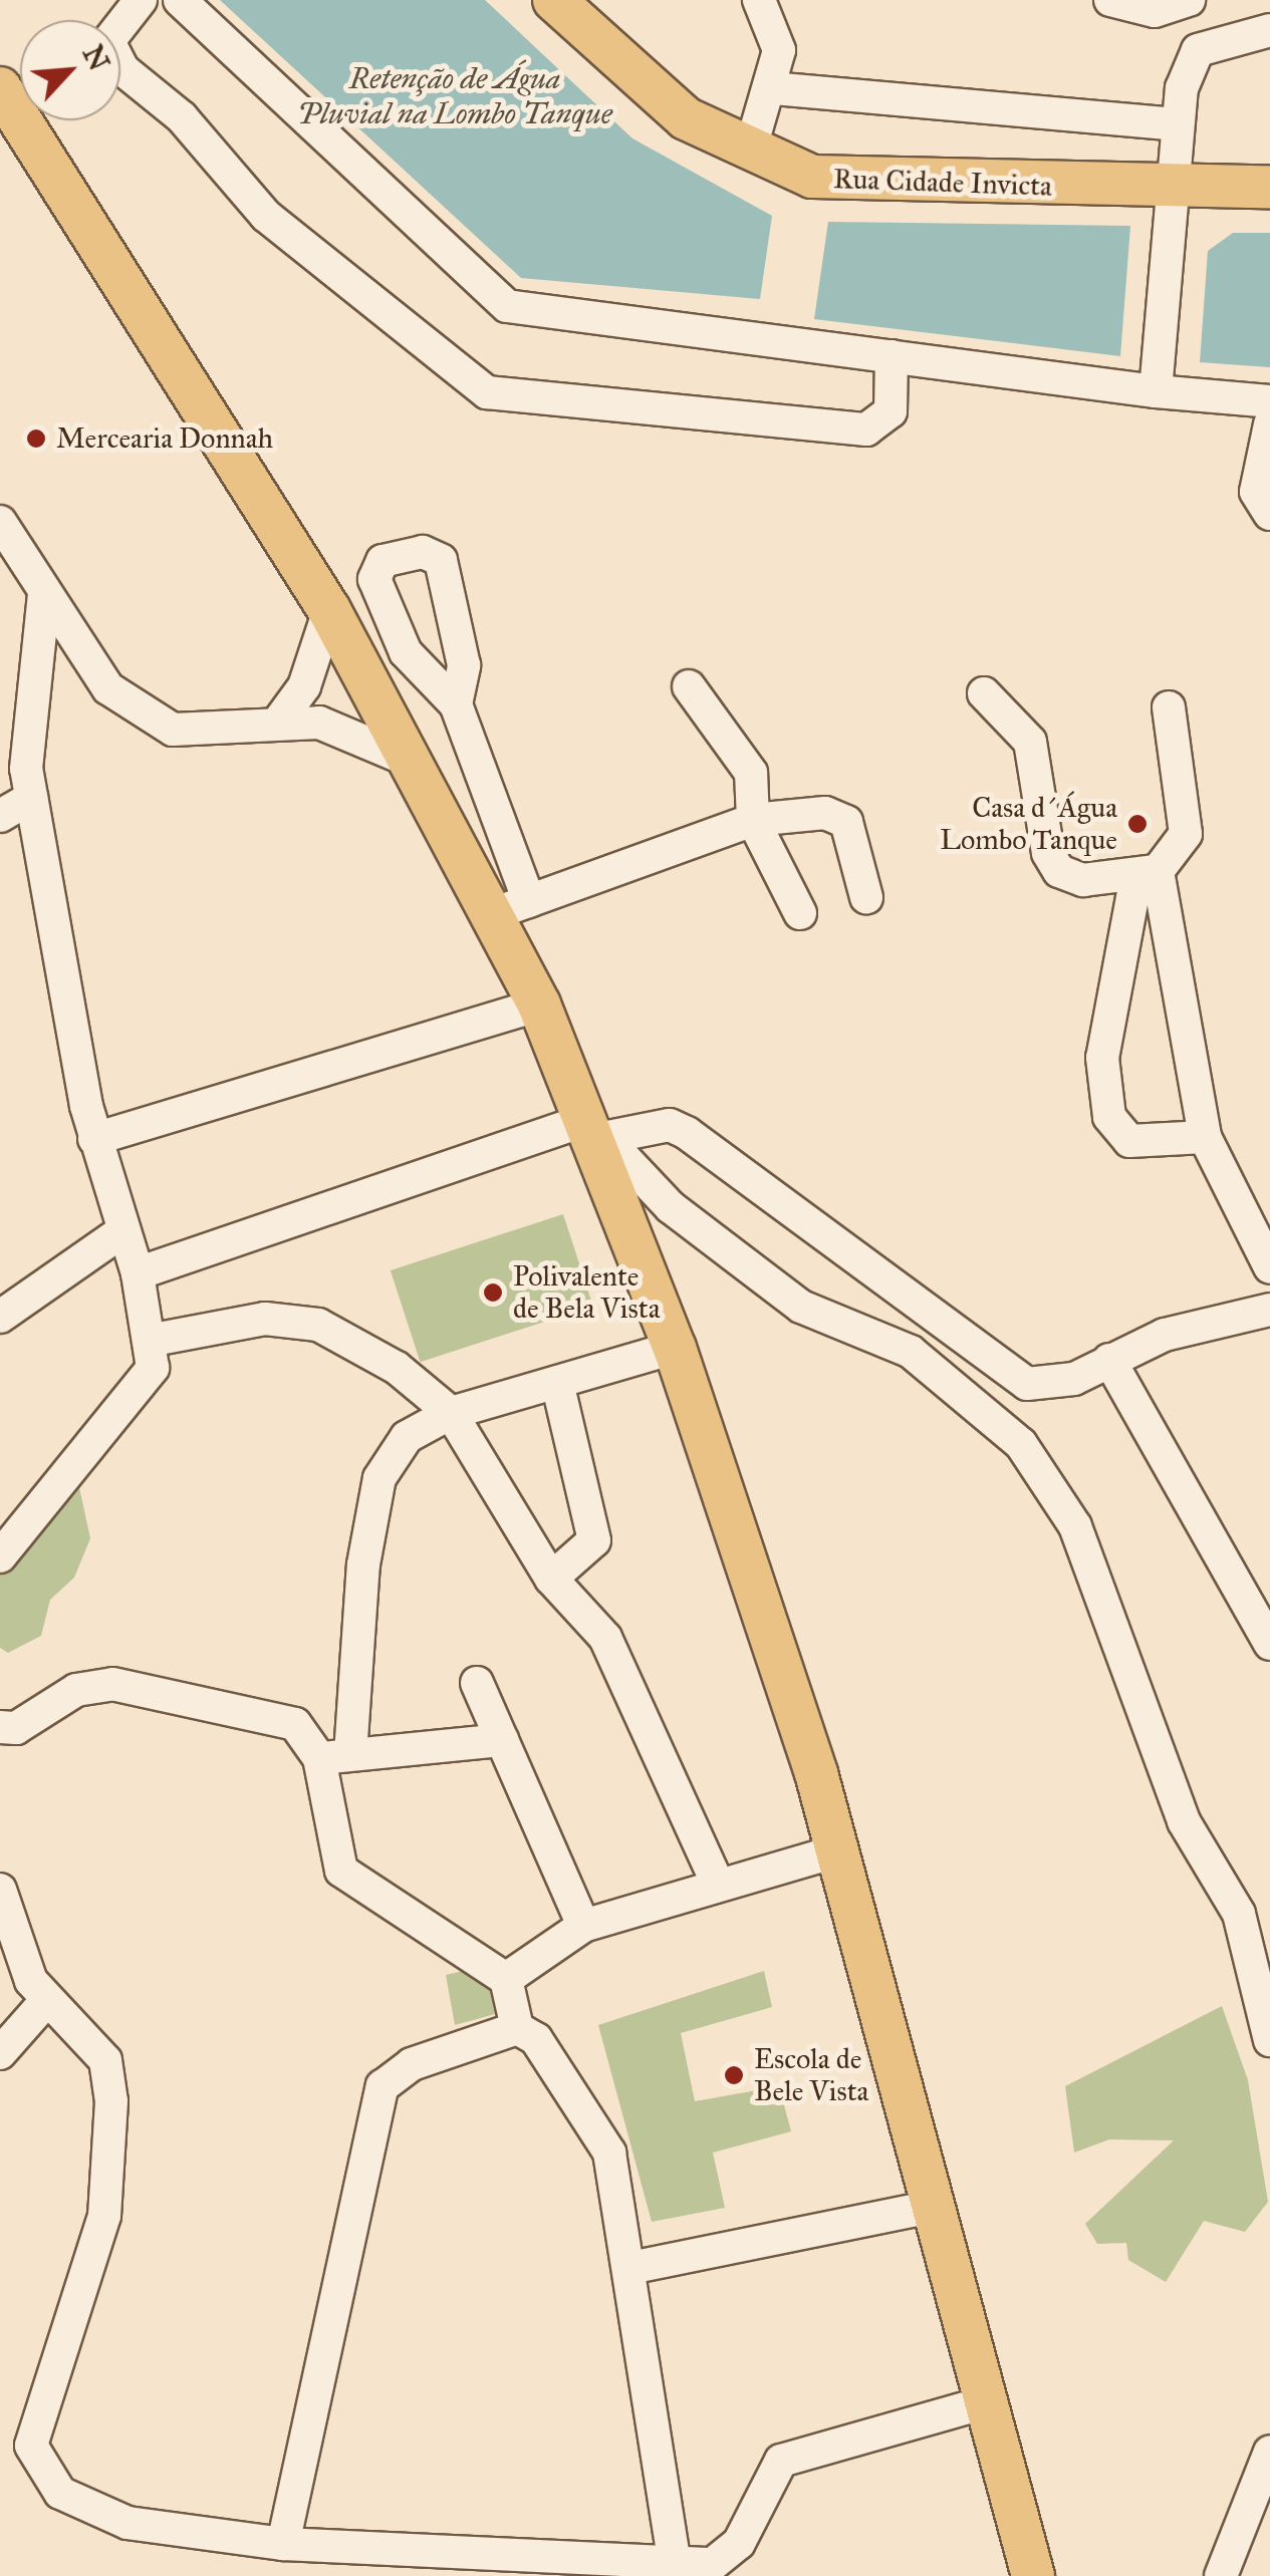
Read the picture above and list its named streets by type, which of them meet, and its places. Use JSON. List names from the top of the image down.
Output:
{
  "streets": {
    "main road": ["Rua Cidade Invicta"]
  },
  "water": ["Retenção de Água Pluvial na Lombo Tanque"],
  "places": [
    "Mercearia Donnah",
    "Casa d´Água Lombo Tanque",
    "Polivalente de Bela Vista",
    "Escola de Bele Vista"
  ],
  "north": "top right"
}
